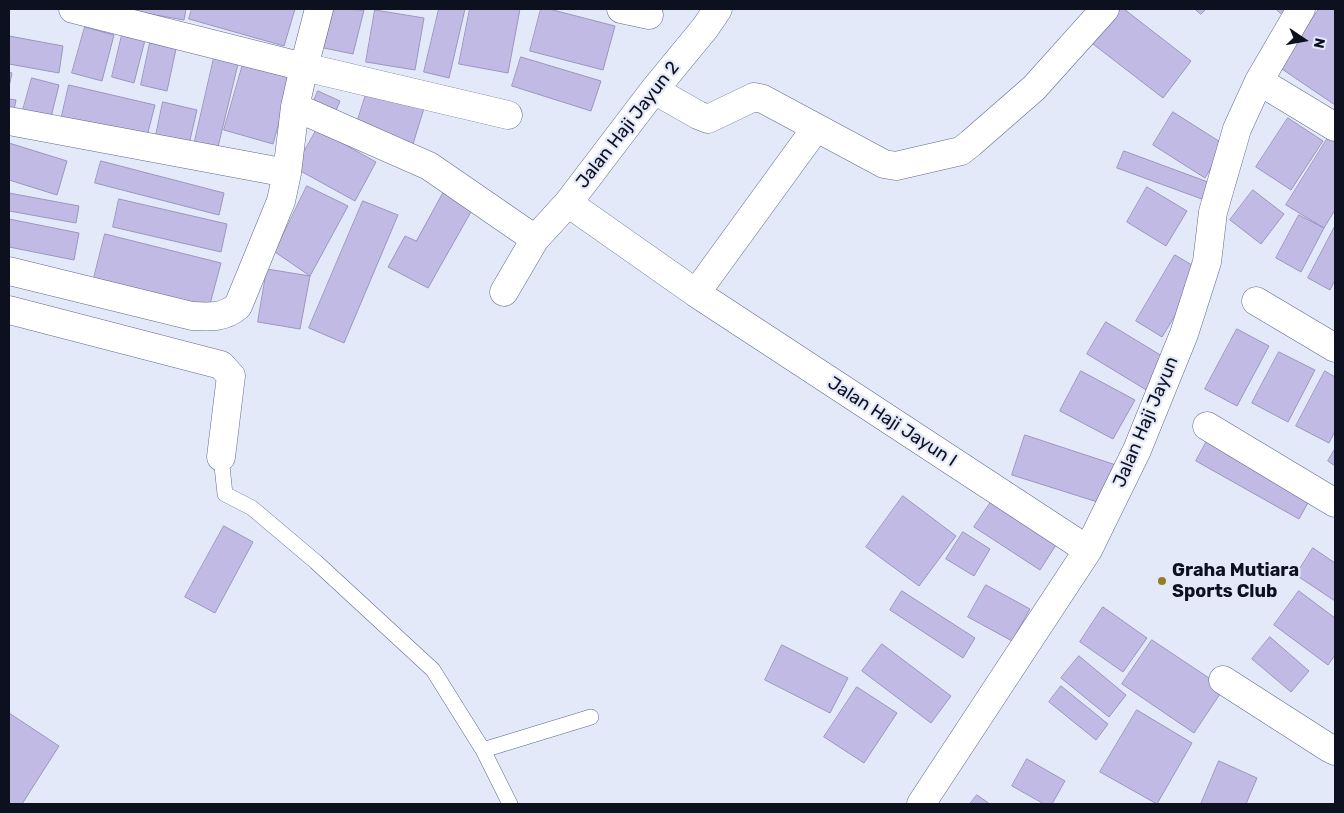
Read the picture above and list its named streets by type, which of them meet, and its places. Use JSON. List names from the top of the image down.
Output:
{
  "streets": {
    "street": ["Jalan Haji Jayun 2", "Jalan Haji Jayun I", "Jalan Haji Jayun"]
  },
  "crossings": [
    ["Jalan Haji Jayun 2", "Jalan Haji Jayun I"],
    ["Jalan Haji Jayun I", "Jalan Haji Jayun"]
  ],
  "places": ["Graha Mutiara Sports Club"],
  "north": "right"
}
